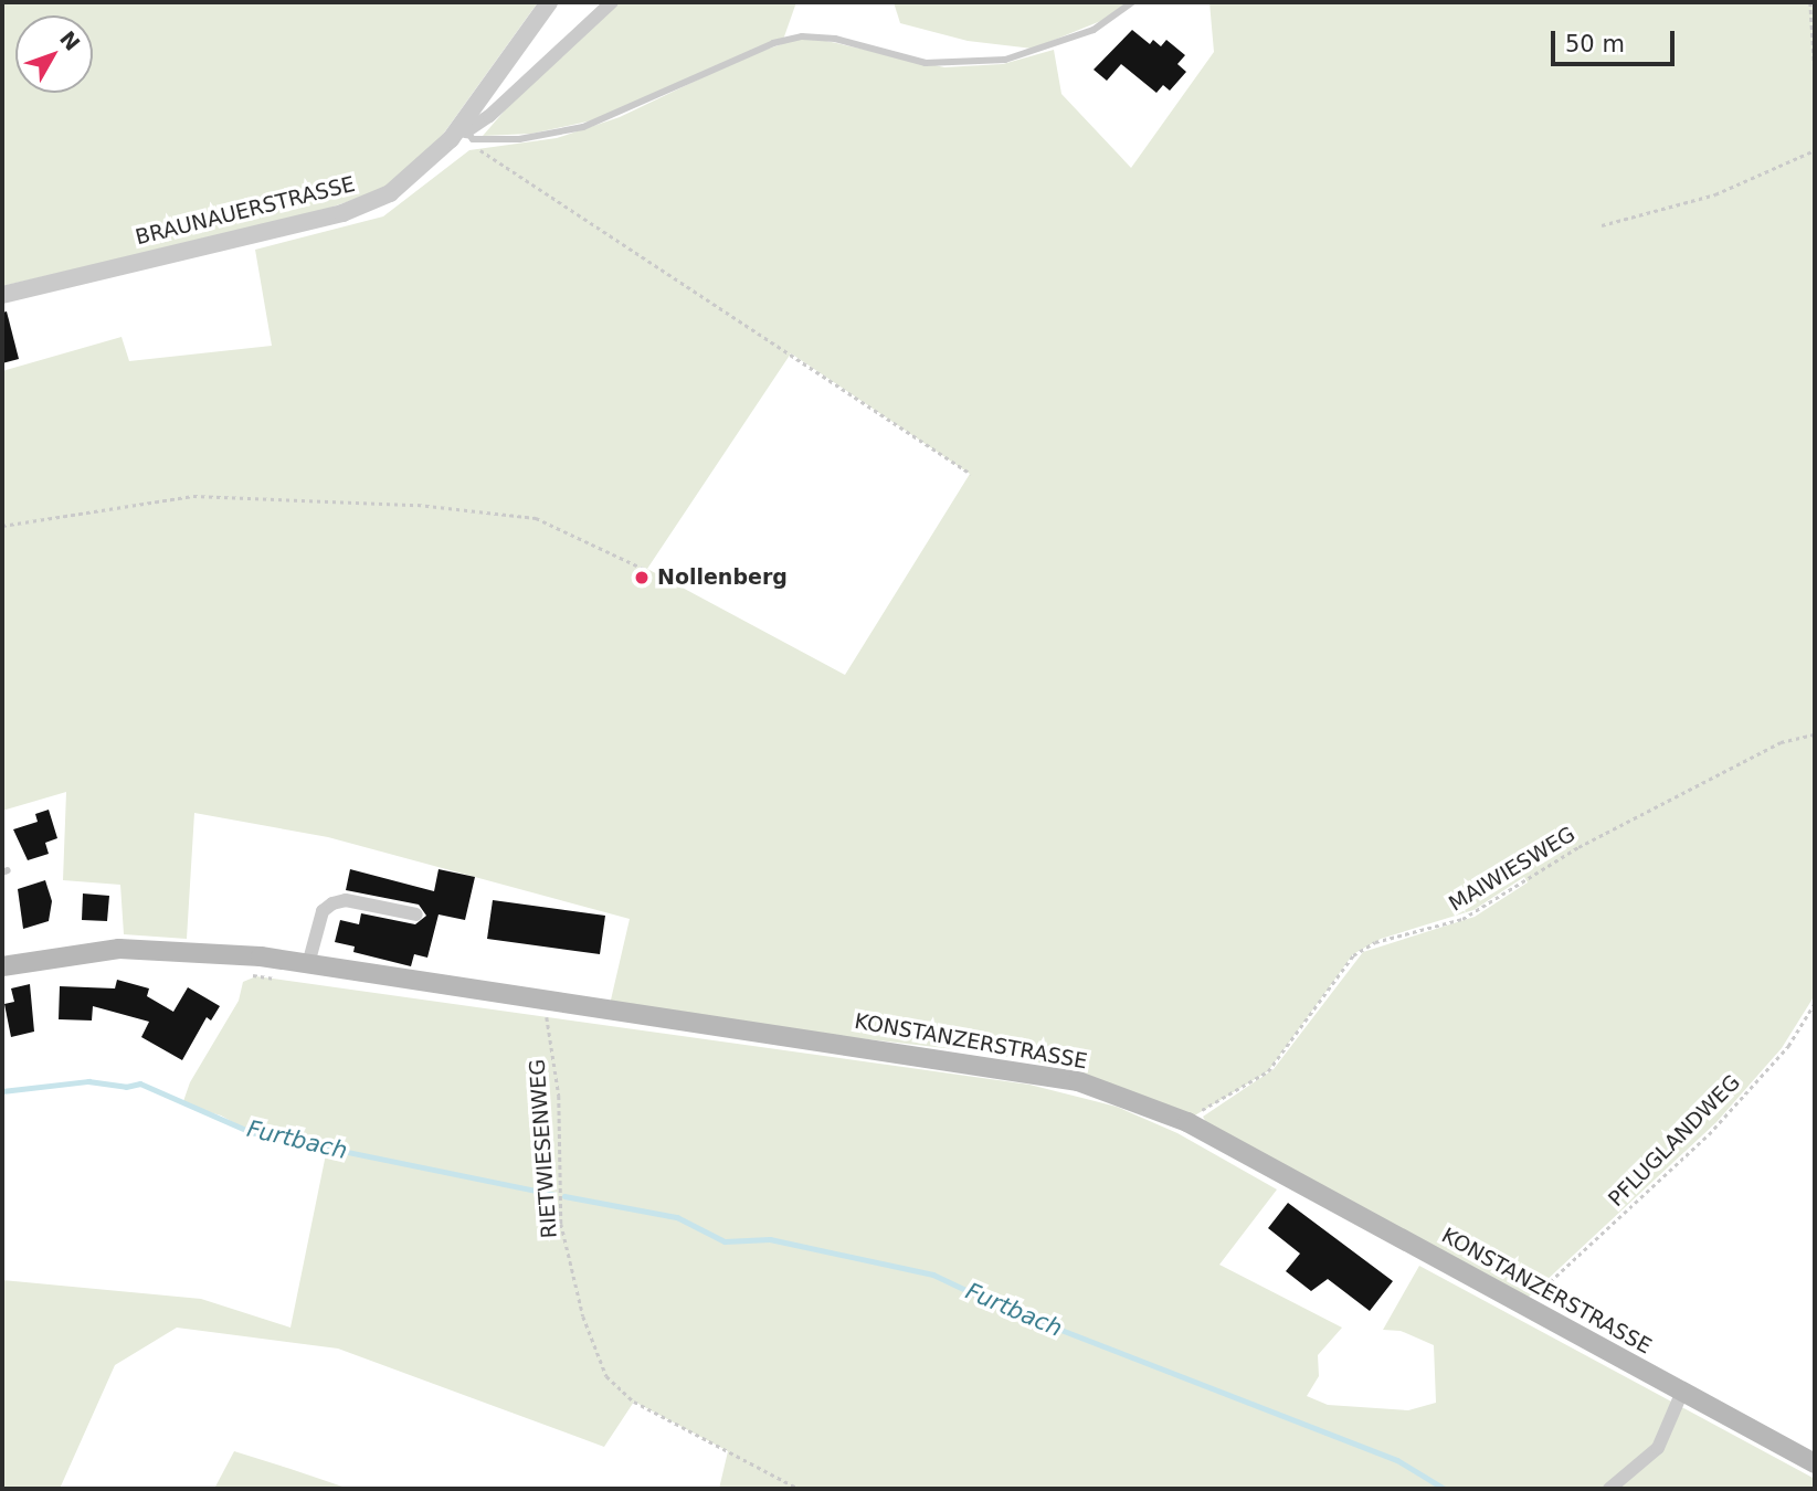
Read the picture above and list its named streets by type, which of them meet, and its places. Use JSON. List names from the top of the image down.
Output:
{
  "streets": {
    "main road": ["KONSTANZERSTRASSE"],
    "street": ["BRAUNAUERSTRASSE"],
    "path": ["MAIWIESWEG", "PFLUGLANDWEG", "RIETWIESENWEG"]
  },
  "crossings": [
    ["MAIWIESWEG", "KONSTANZERSTRASSE"]
  ],
  "water": ["Furtbach"],
  "places": ["Nollenberg"],
  "scale_bar": "50 m",
  "north": "top right"
}
